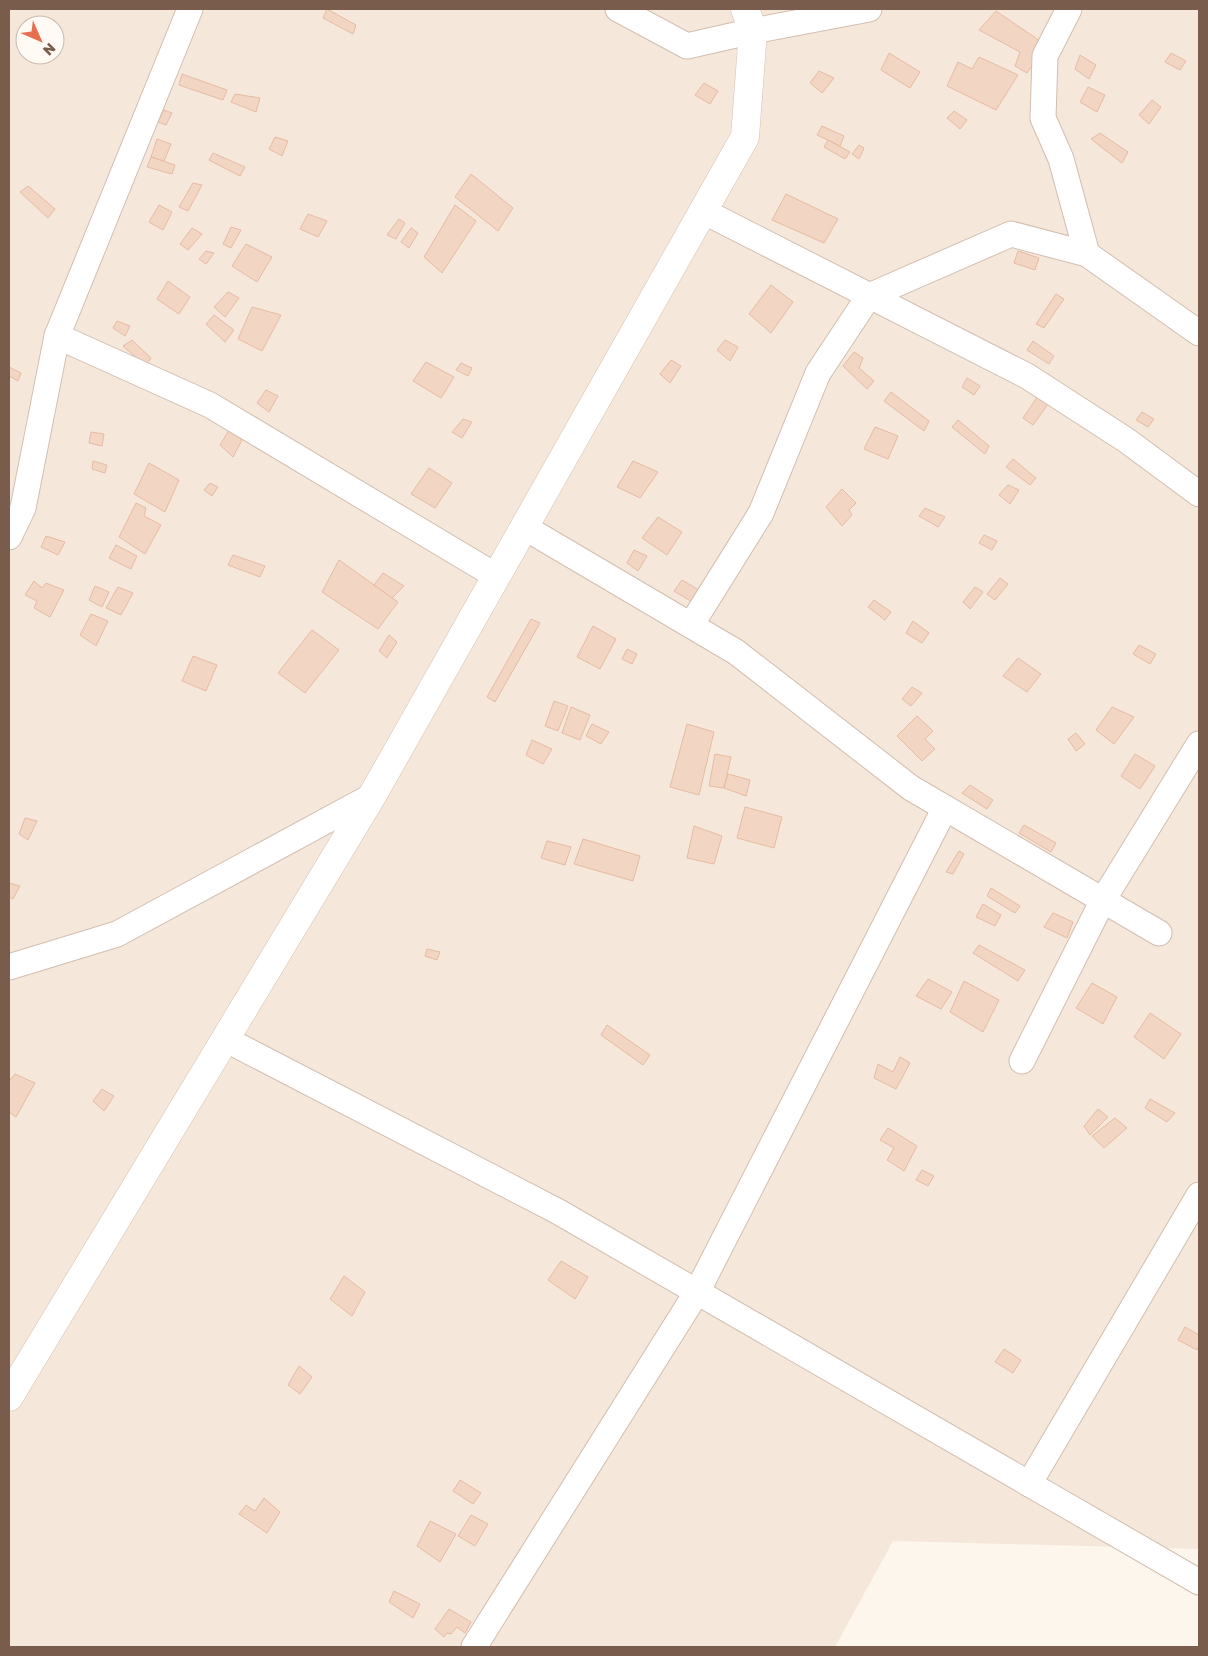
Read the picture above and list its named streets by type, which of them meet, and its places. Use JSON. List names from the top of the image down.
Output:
{
  "north": "bottom right"
}
